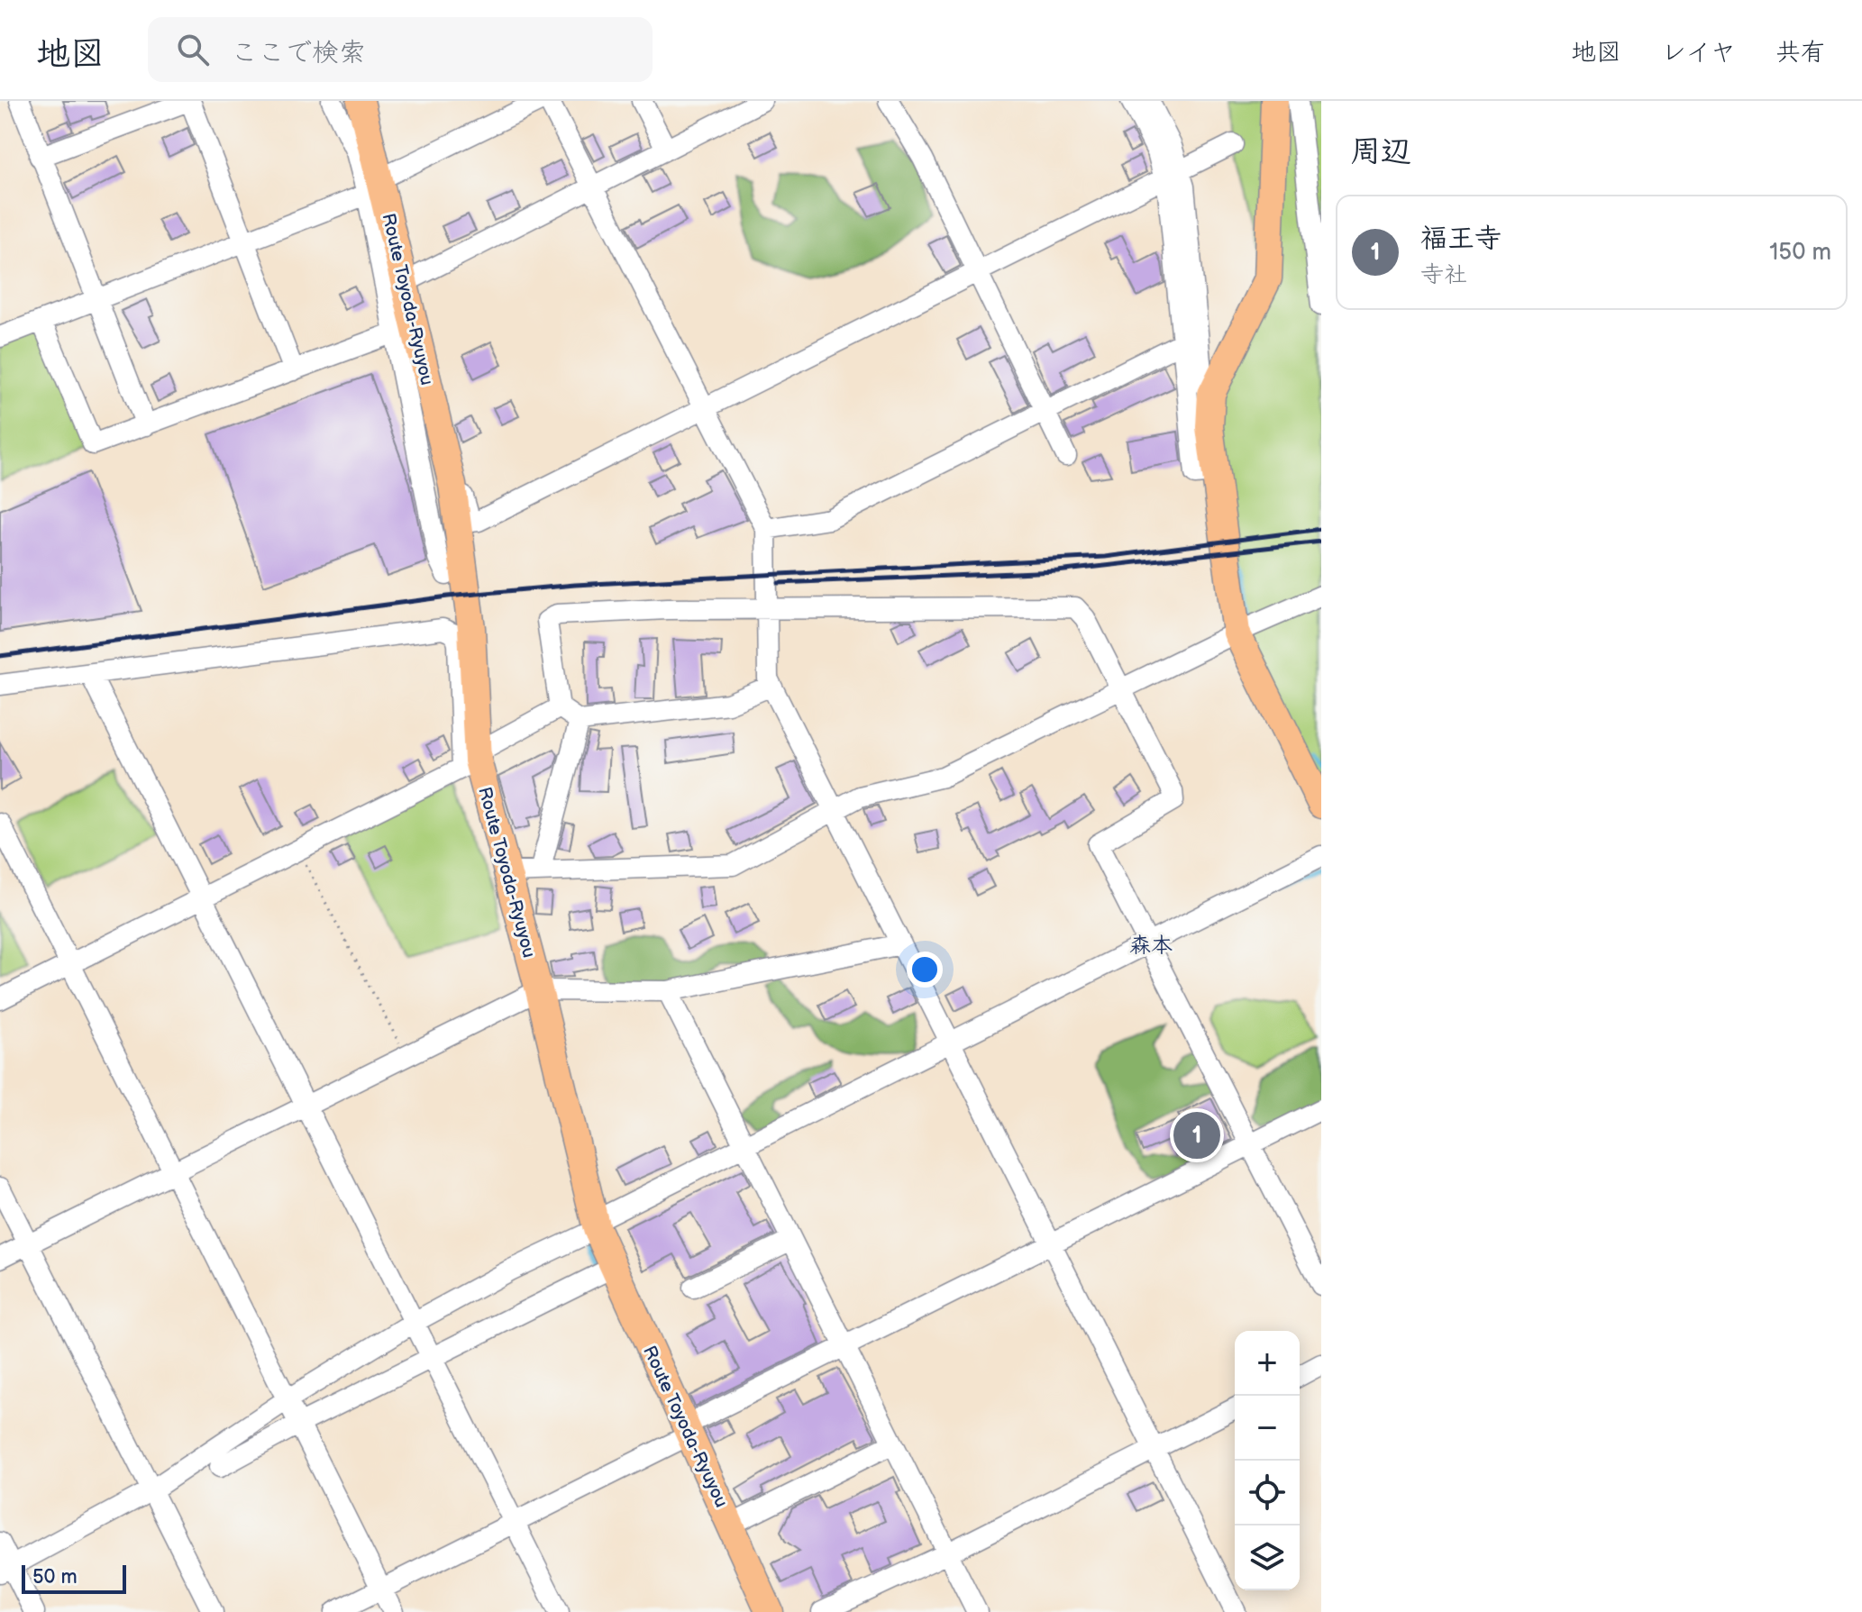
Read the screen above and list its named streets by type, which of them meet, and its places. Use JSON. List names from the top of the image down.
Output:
{
  "streets": {
    "main road": ["Route Toyoda-Ryuyou"]
  },
  "districts": ["森本"],
  "scale_bar": "50 m",
  "page": {
    "header": "地図",
    "search": "ここで検索",
    "nav": ["地図", "レイヤ", "共有"],
    "heading": "周辺",
    "list": [
      {
        "mark": "1",
        "name": "福王寺",
        "note": "寺社",
        "value": "150 m"
      }
    ],
    "pins": "1",
    "map_buttons": ["+", "−"],
    "scale": "50 m"
  }
}
